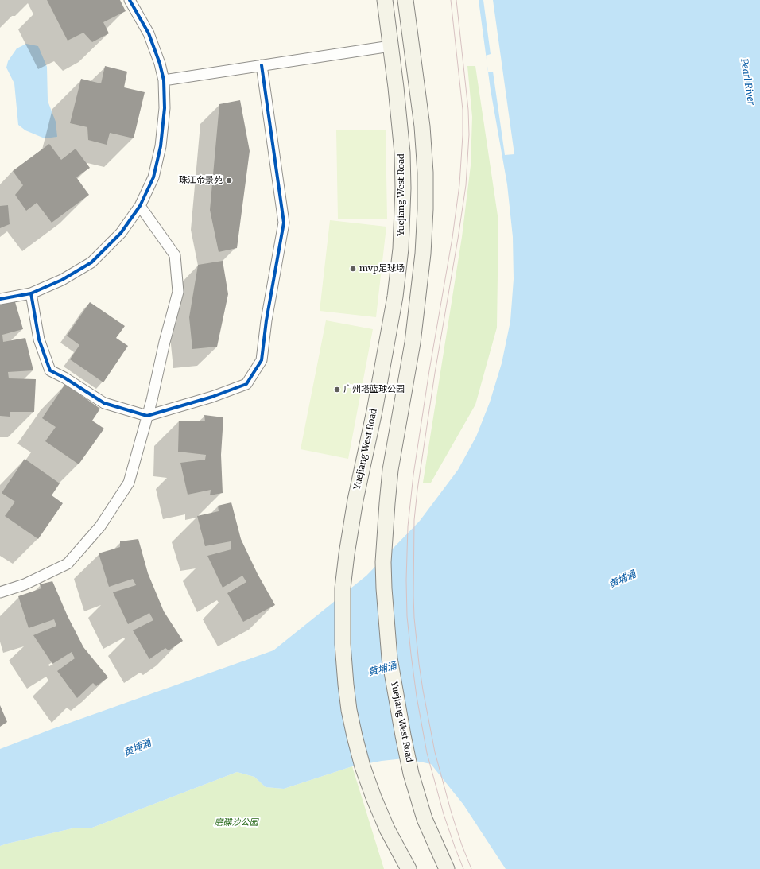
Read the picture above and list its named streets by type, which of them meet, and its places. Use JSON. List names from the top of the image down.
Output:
{
  "streets": {
    "main road": ["Yuejiang West Road"]
  },
  "water": ["Pearl River", "黄埔涌"],
  "parks": ["磨碟沙公园"],
  "places": ["珠江帝景苑", "mvp足球场", "广州塔篮球公园"]
}
